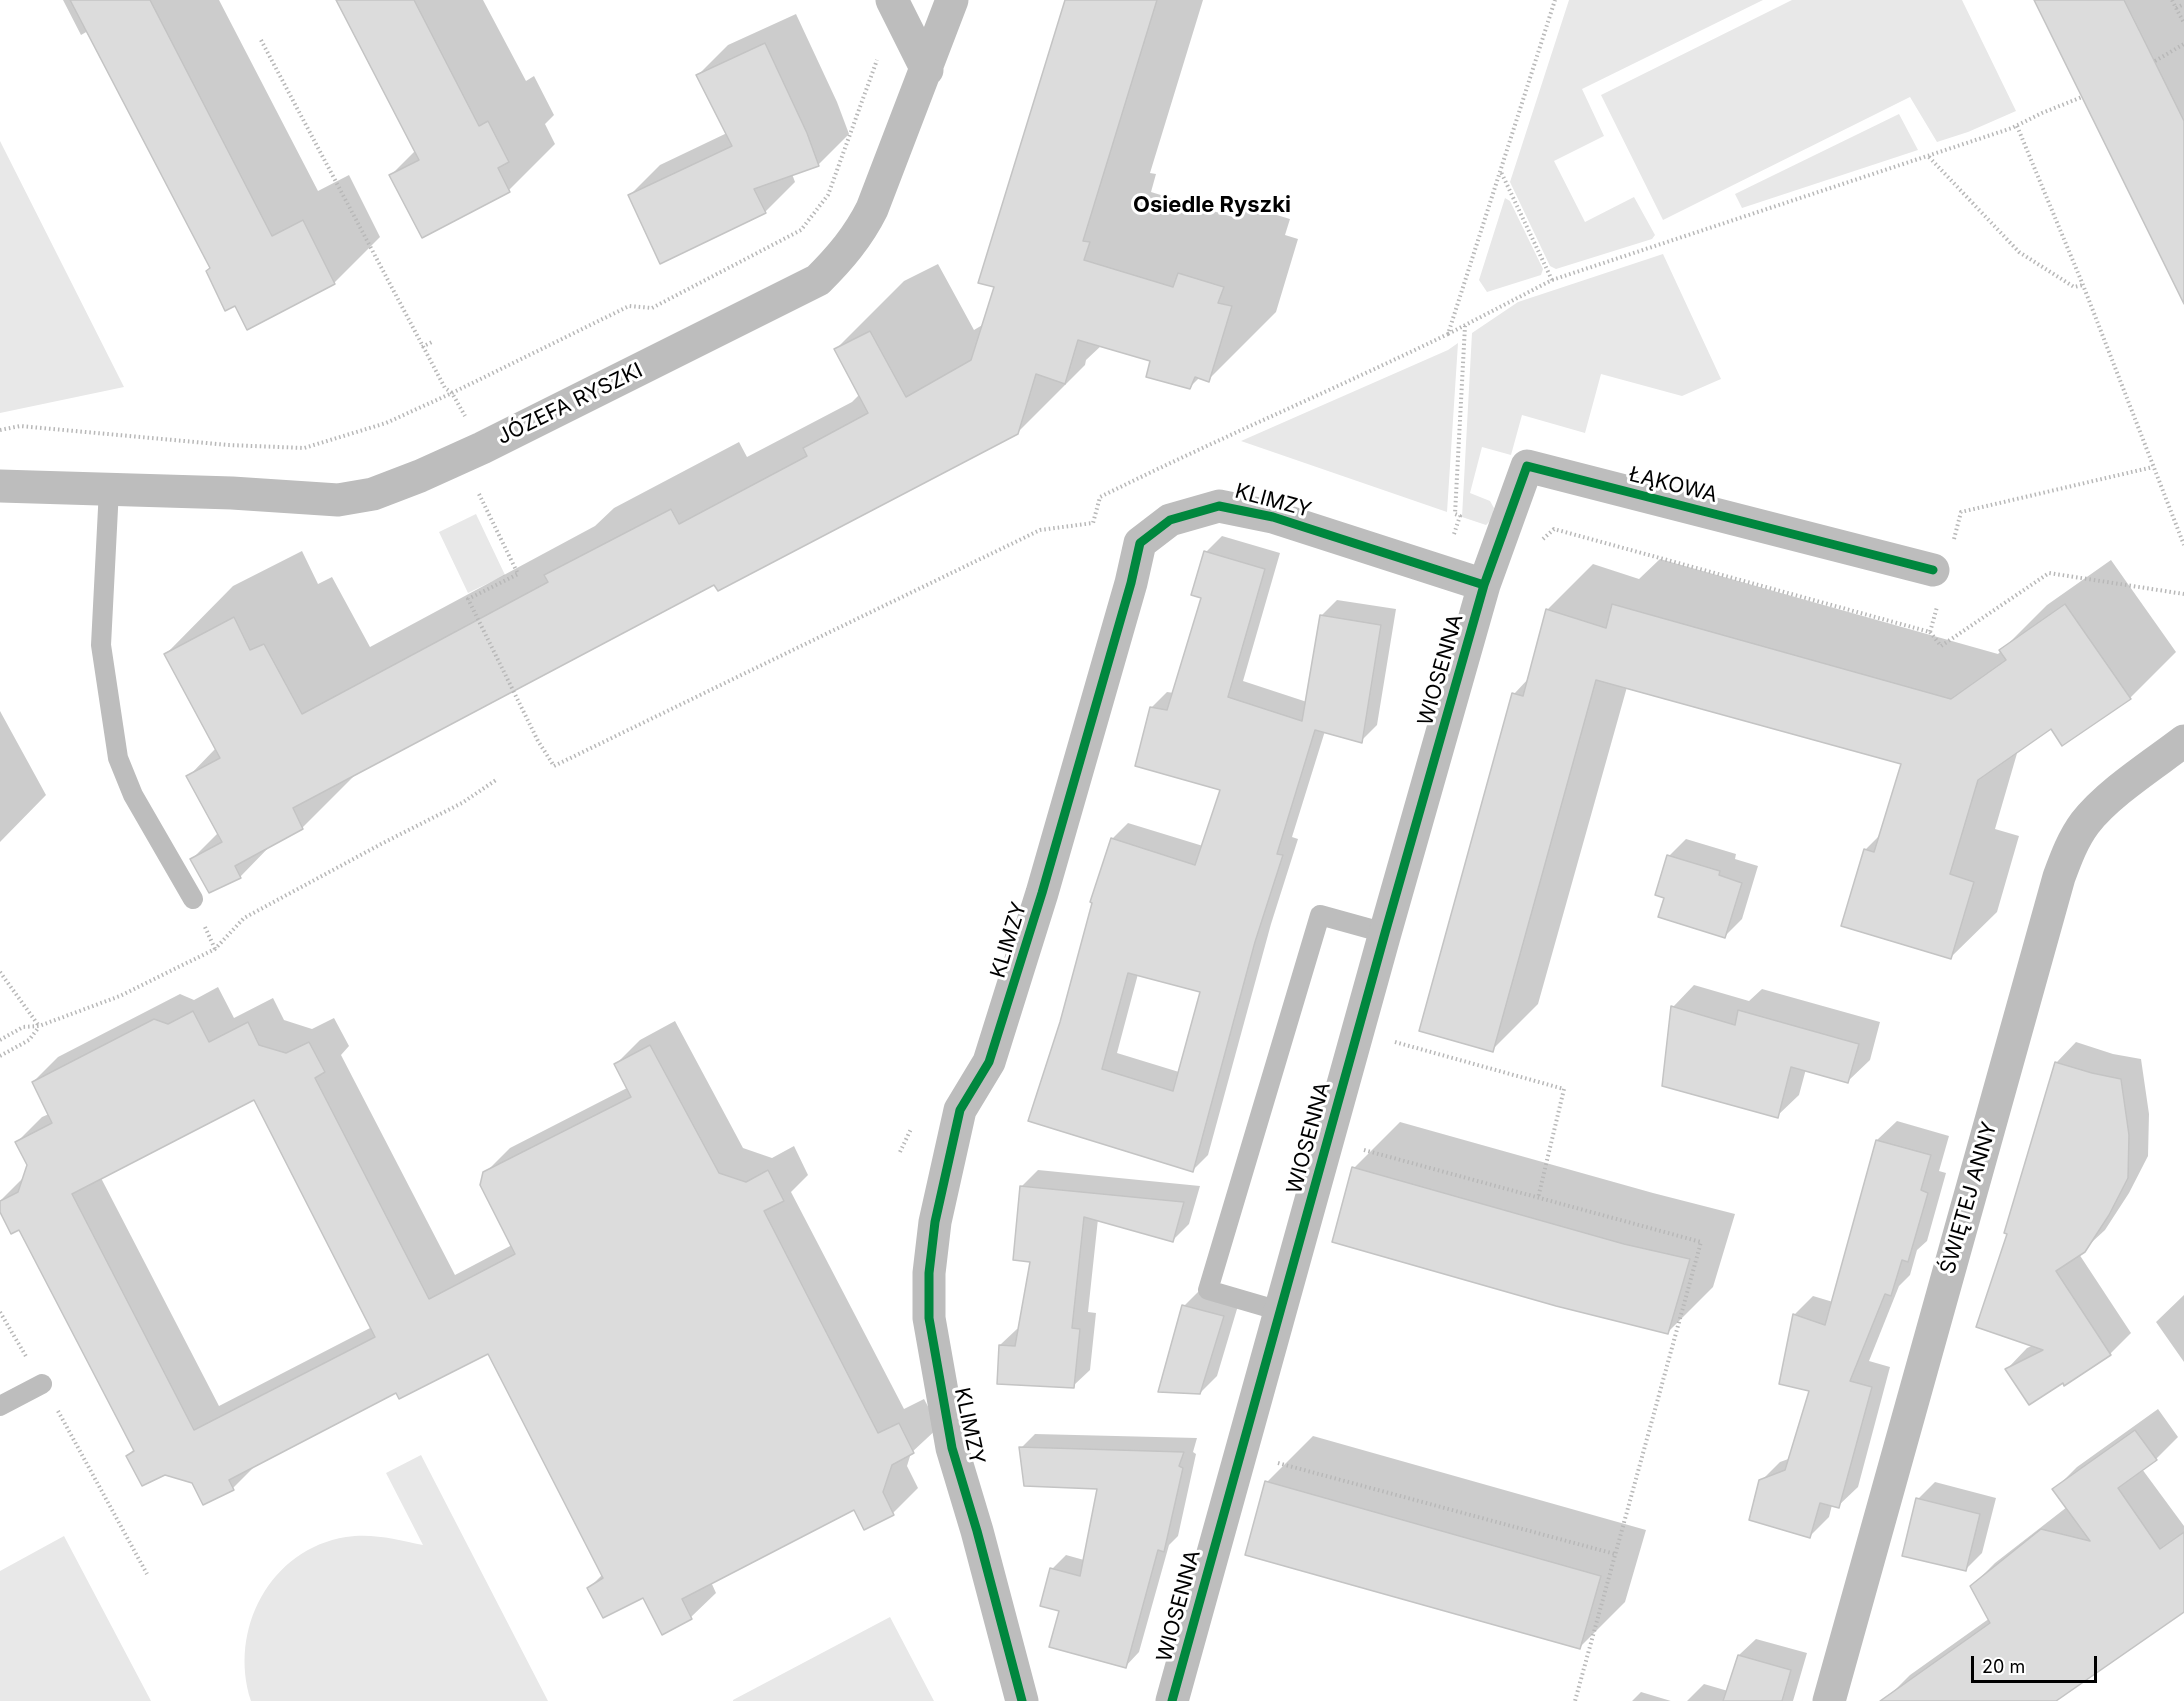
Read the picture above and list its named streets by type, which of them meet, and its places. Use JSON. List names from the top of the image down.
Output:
{
  "streets": {
    "street": [
      "JÓZEFA RYSZKI",
      "ŁĄKOWA",
      "KLIMZY",
      "WIOSENNA",
      "ŚWIĘTEJ ANNY"
    ]
  },
  "crossings": [
    ["ŁĄKOWA", "KLIMZY"],
    ["ŁĄKOWA", "WIOSENNA"],
    ["KLIMZY", "WIOSENNA"]
  ],
  "districts": ["Osiedle Ryszki"],
  "scale_bar": "20 m"
}
